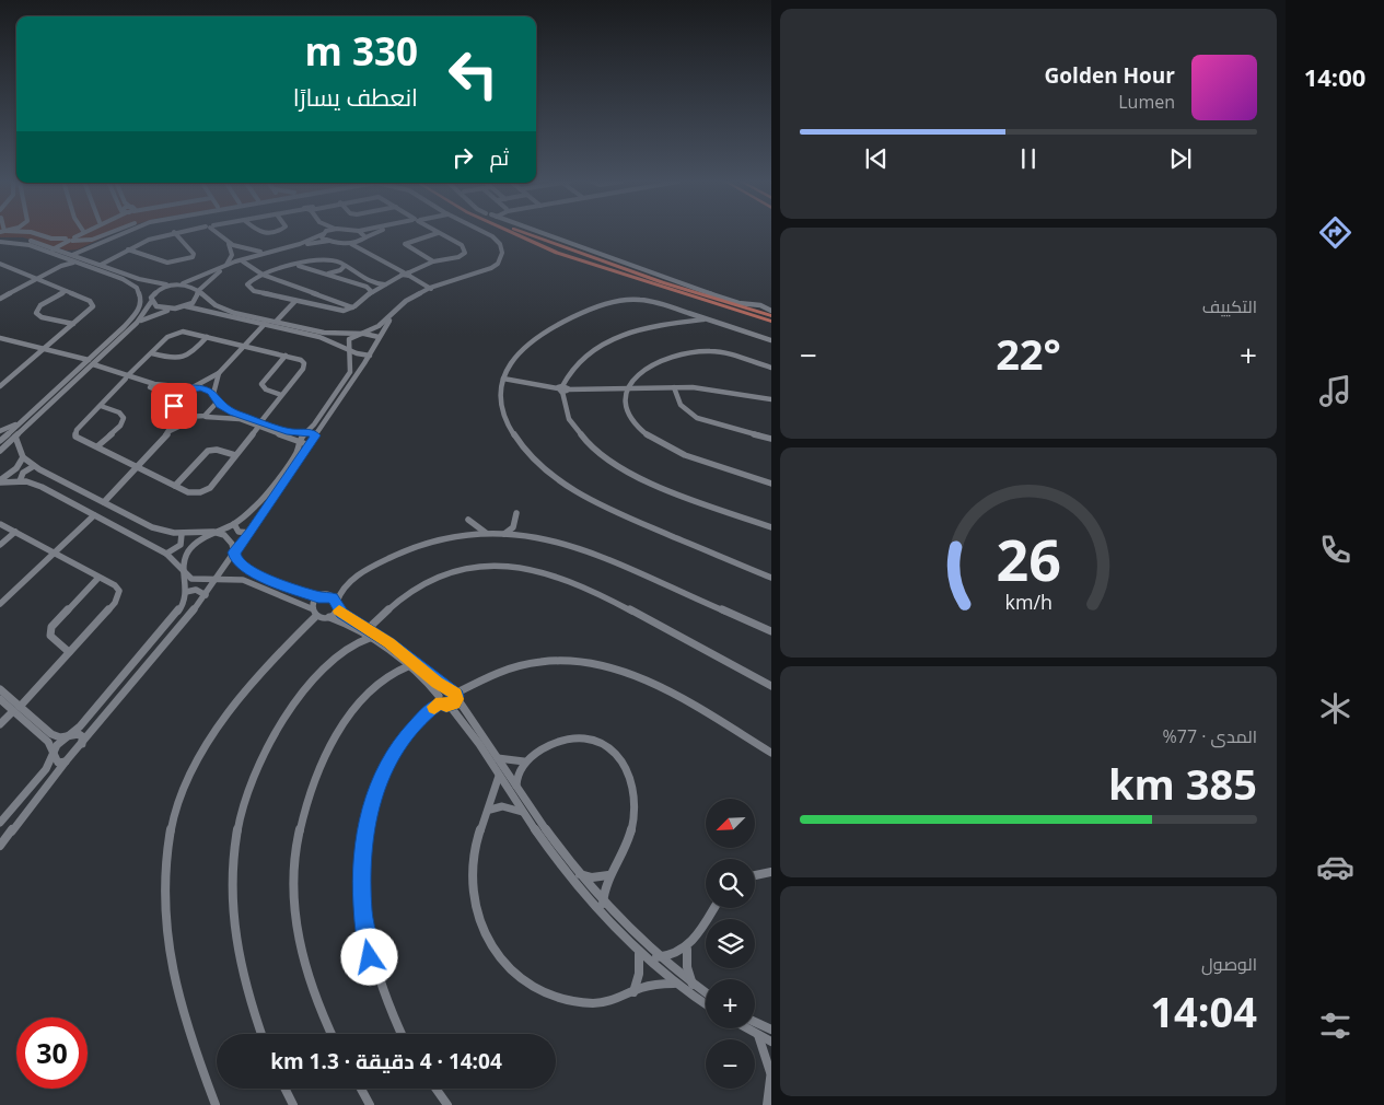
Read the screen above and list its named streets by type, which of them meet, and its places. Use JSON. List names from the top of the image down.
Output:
{
  "north": "bottom left",
  "page": {
    "tabs": "14:00",
    "turn": ["330 m", "انعطف يسارًا"],
    "song": ["Golden Hour", "Lumen"],
    "then": "ثم",
    "tile": [
      "التكييف",
      ["المدى · 77%", "385 km"],
      ["الوصول", "14:04"]
    ],
    "heat": ["−", "22°", "+"],
    "map_buttons": ["+", "−"],
    "limit": "30",
    "trip": "14:04 · 4 دقيقة · 1.3 km",
    "gauge": ["26", "km/h"]
  }
}
